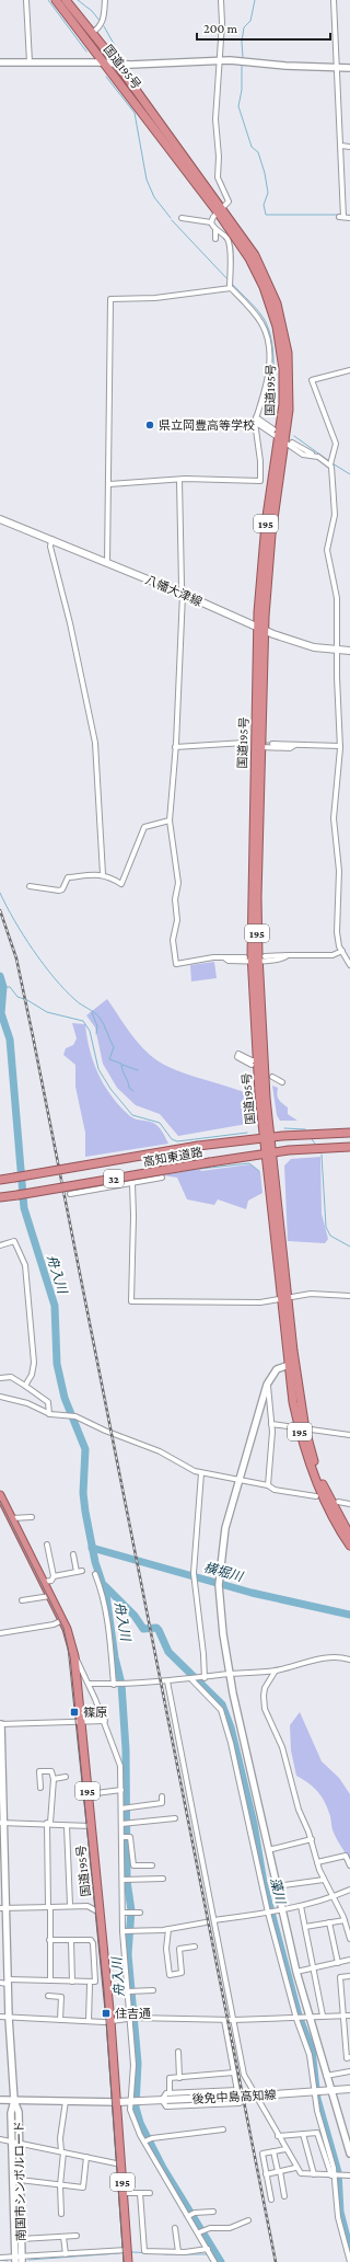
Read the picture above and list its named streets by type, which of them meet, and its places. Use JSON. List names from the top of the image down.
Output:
{
  "streets": {
    "highway": [
      "国道195号",
      "195",
      "高知東道路",
      "32"
    ],
    "main road": ["八幡大津線", "後免中島高知線"],
    "street": ["南国市シンボルロード"]
  },
  "crossings": [
    ["国道195号", "八幡大津線"],
    ["国道195号", "高知東道路"],
    ["国道195号", "後免中島高知線"]
  ],
  "water": ["舟入川", "横堀川", "藻川"],
  "places": {
    "other": ["県立岡豊高等学校"],
    "transit": ["篠原", "住吉通"]
  },
  "scale_bar": "200 m"
}
